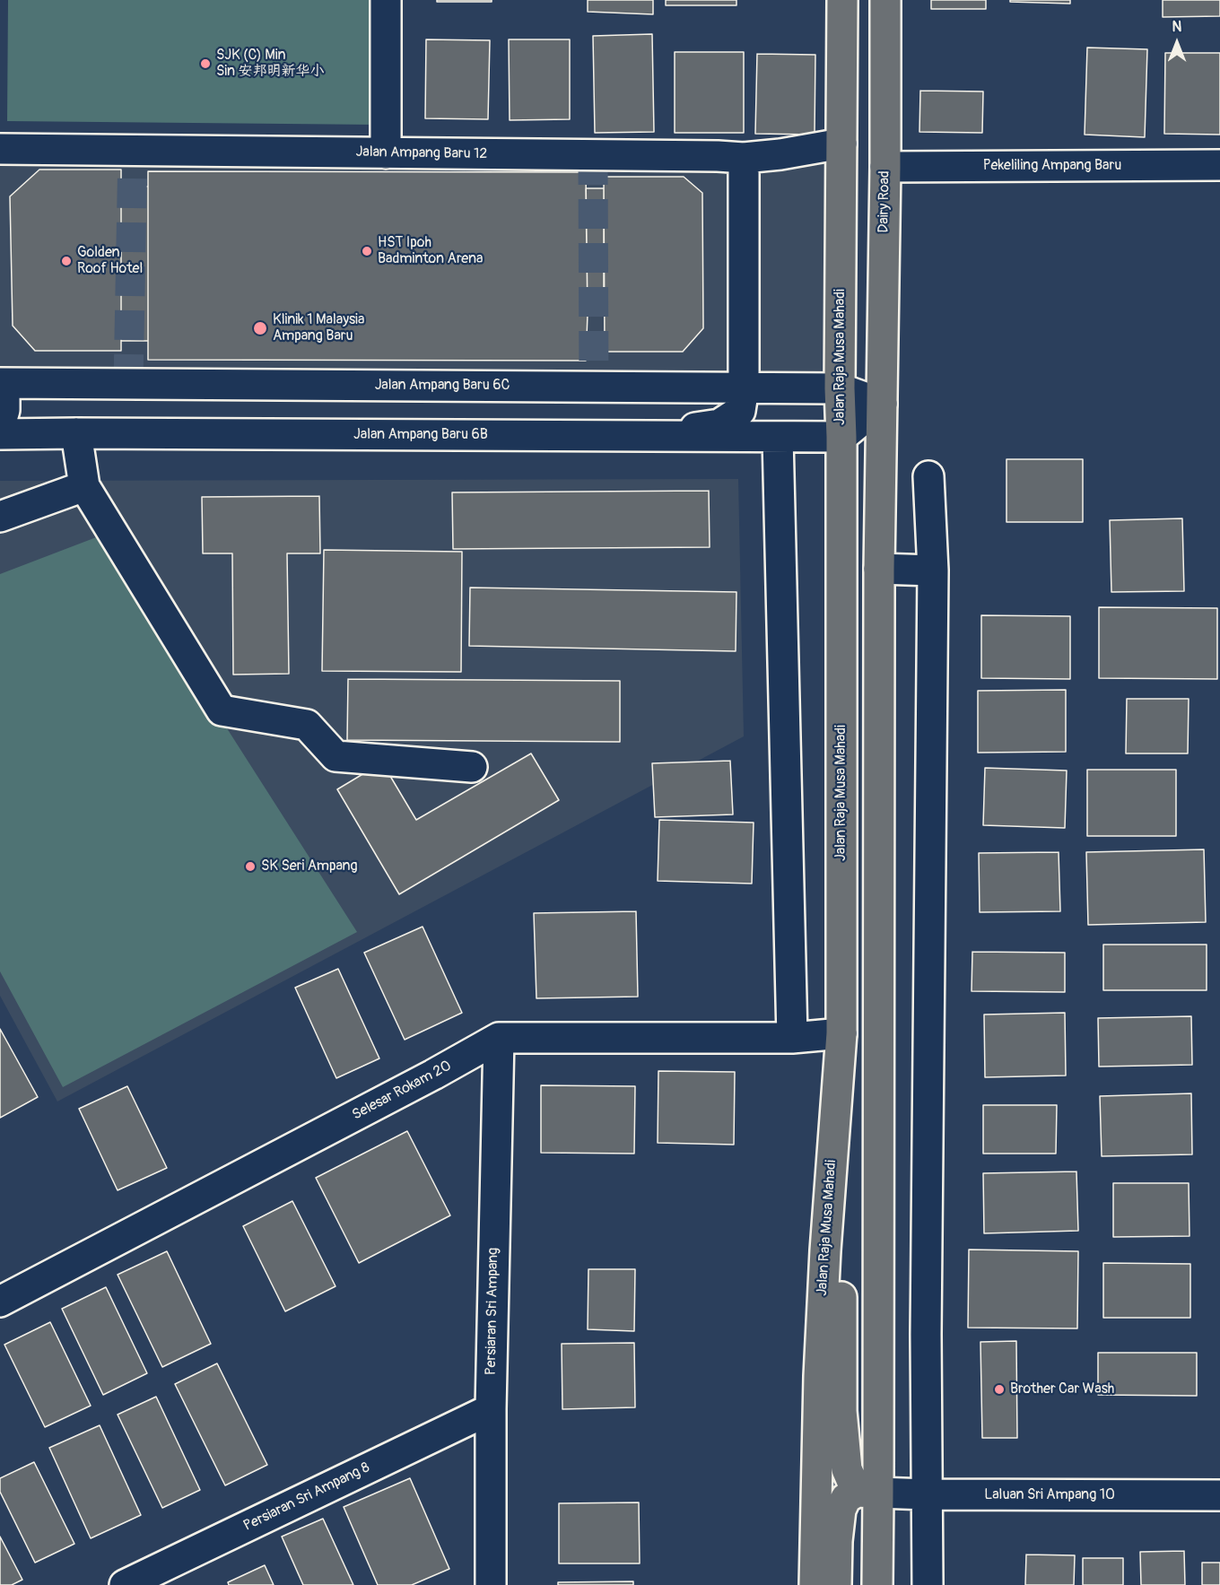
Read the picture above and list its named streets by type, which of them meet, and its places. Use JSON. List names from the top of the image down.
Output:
{
  "streets": {
    "main road": ["Dairy Road", "Jalan Raja Musa Mahadi"],
    "street": [
      "Jalan Ampang Baru 12",
      "Pekeliling Ampang Baru",
      "Jalan Ampang Baru 6C",
      "Jalan Ampang Baru 6B",
      "Selesar Rokam 20",
      "Persiaran Sri Ampang",
      "Laluan Sri Ampang 10",
      "Persiaran Sri Ampang 8"
    ]
  },
  "crossings": [
    ["Jalan Ampang Baru 12", "Jalan Raja Musa Mahadi"],
    ["Pekeliling Ampang Baru", "Dairy Road"],
    ["Dairy Road", "Jalan Ampang Baru 6C"],
    ["Jalan Raja Musa Mahadi", "Jalan Ampang Baru 6C"],
    ["Jalan Raja Musa Mahadi", "Jalan Ampang Baru 6B"],
    ["Selesar Rokam 20", "Persiaran Sri Ampang"],
    ["Persiaran Sri Ampang", "Persiaran Sri Ampang 8"]
  ],
  "places": [
    "SJK (C) Min Sin 安邦明新华小",
    "HST Ipoh Badminton Arena",
    "Golden Roof Hotel",
    "Klinik 1 Malaysia Ampang Baru",
    "SK Seri Ampang",
    "Brother Car Wash"
  ],
  "north": "top"
}
